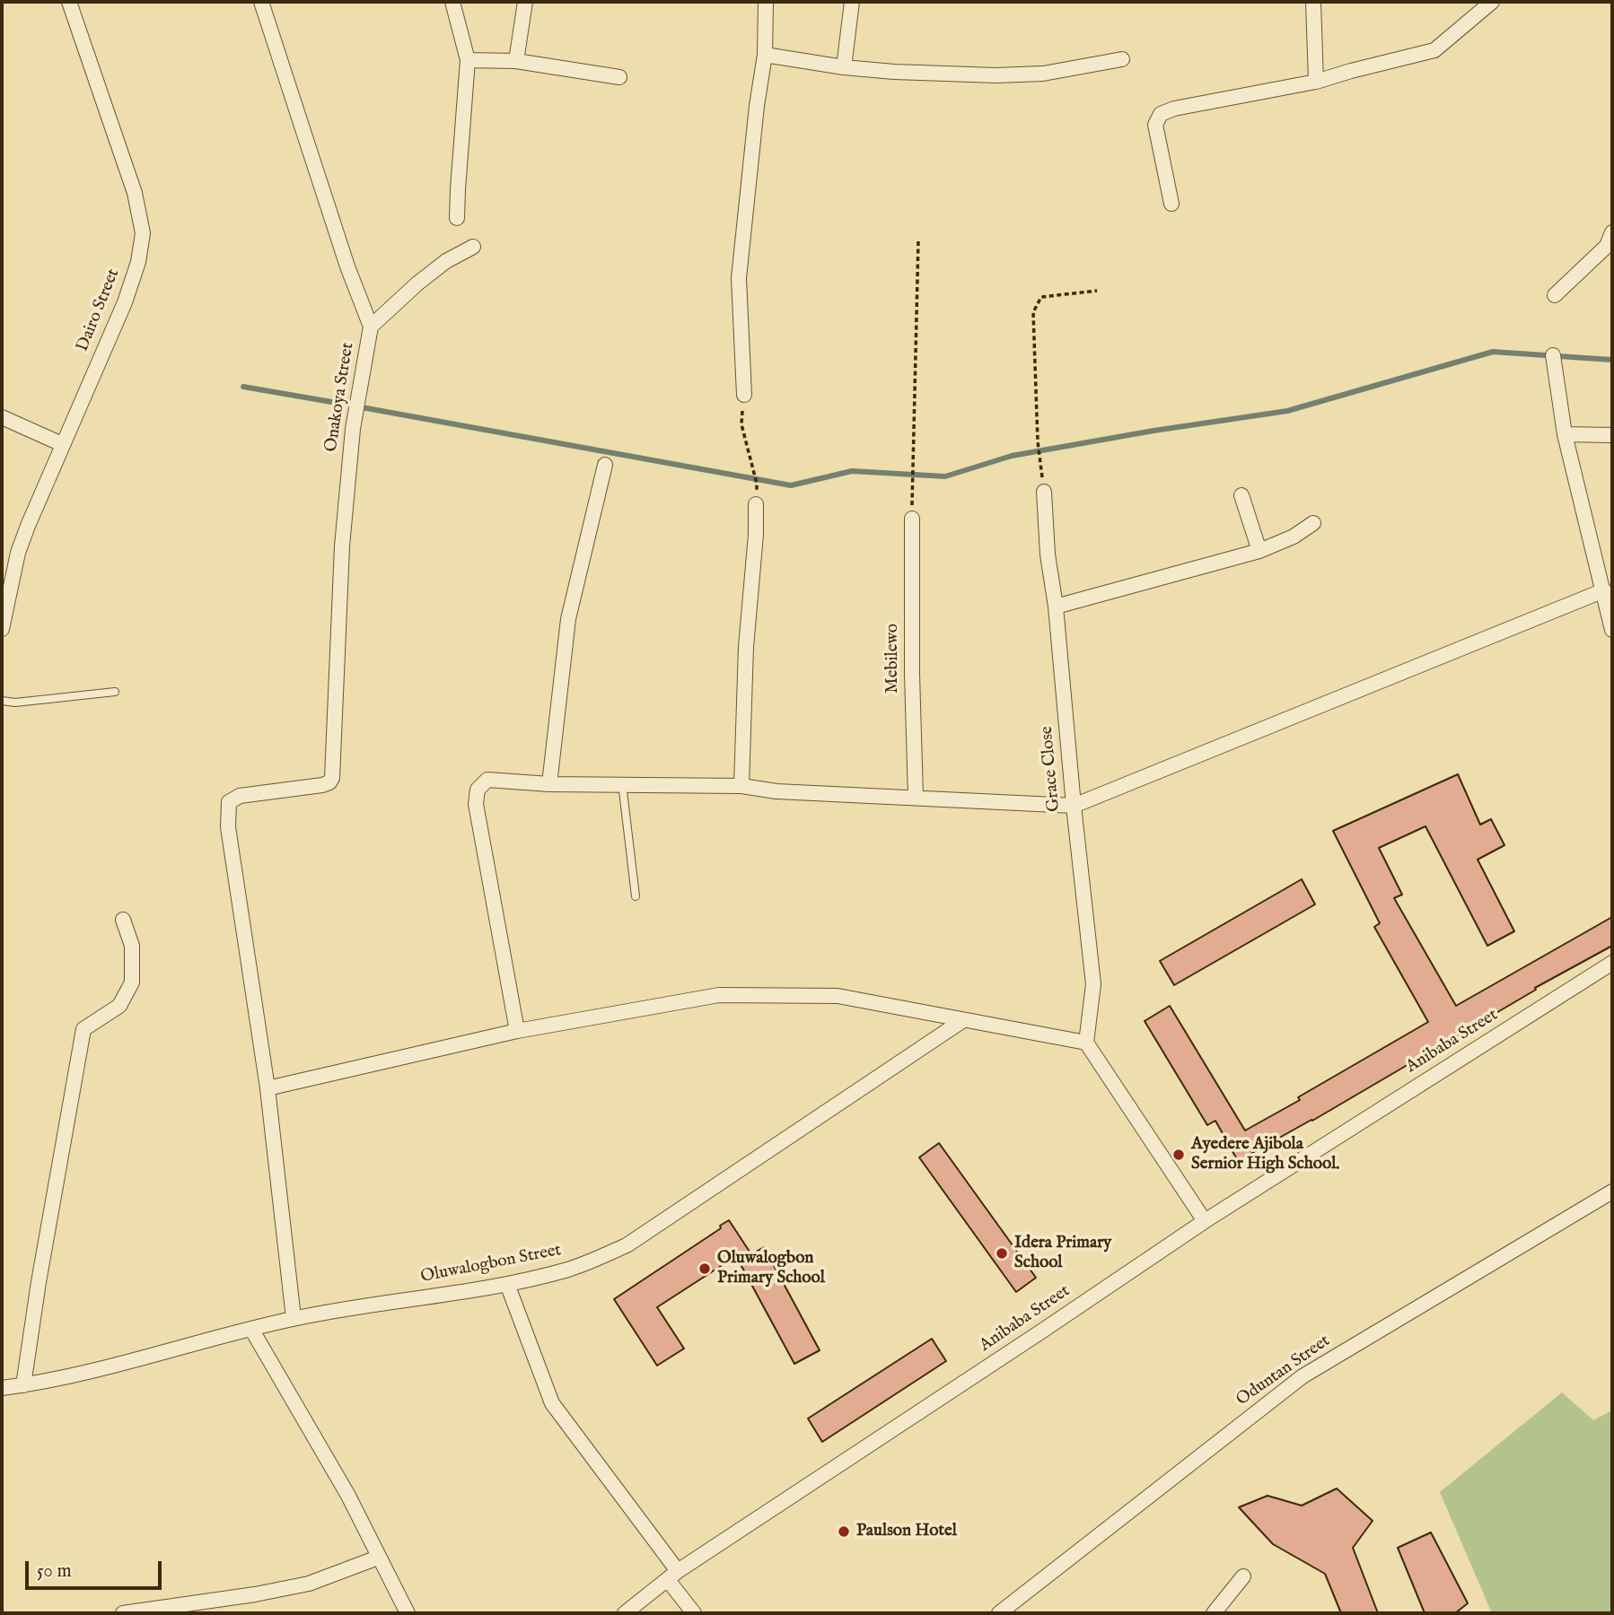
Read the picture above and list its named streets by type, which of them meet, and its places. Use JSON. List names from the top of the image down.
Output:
{
  "streets": {
    "street": [
      "Dairo Street",
      "Onakoya Street",
      "Mebilewo",
      "Grace Close",
      "Anibaba Street",
      "Oluwalogbon Street",
      "Oduntan Street"
    ]
  },
  "places": [
    "Ayedere Ajibola Sernior High School.",
    "Idera Primary School",
    "Oluwalogbon Primary School",
    "Paulson Hotel"
  ],
  "scale_bar": "50 m"
}
